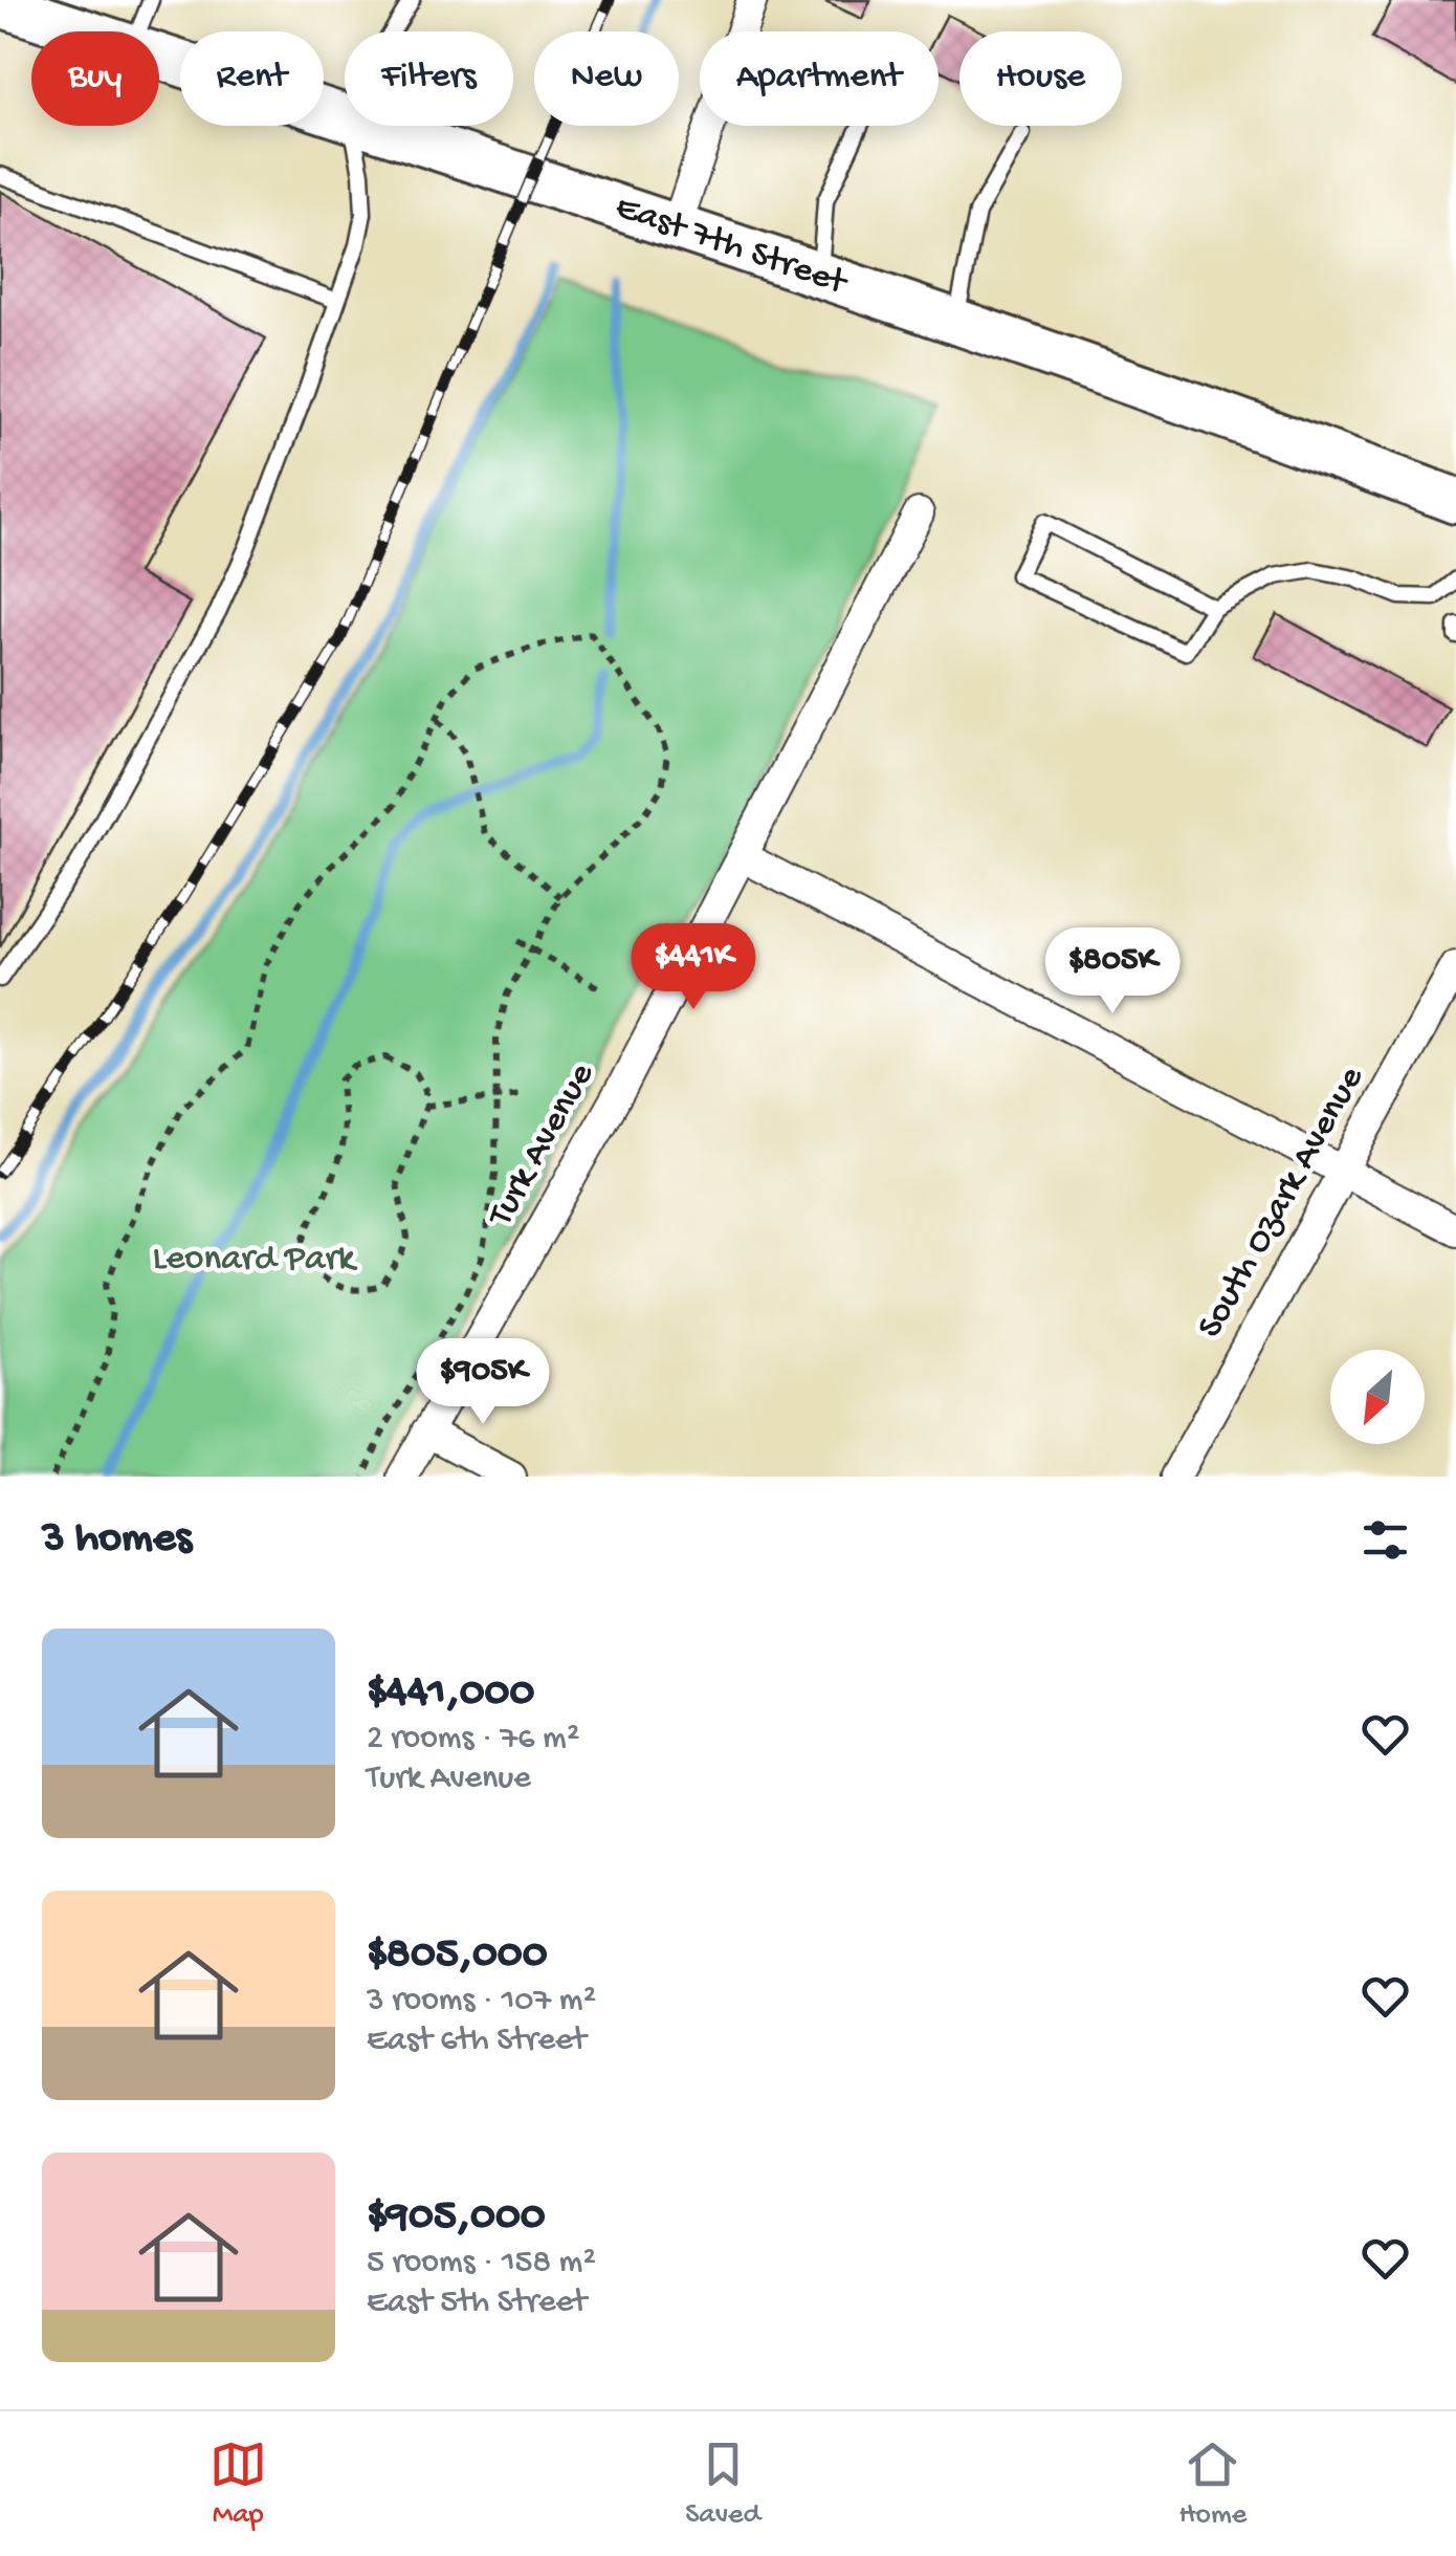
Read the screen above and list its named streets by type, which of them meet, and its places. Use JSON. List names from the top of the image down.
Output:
{
  "streets": {
    "main road": ["East 7th Street"],
    "street": ["Turk Avenue", "South Ozark Avenue"]
  },
  "parks": ["Leonard Park"],
  "north": "bottom left",
  "page": {
    "chip": [
      "Buy",
      "Rent",
      "Filters",
      "New",
      "Apartment",
      "House"
    ],
    "price": ["$441K", "$805K", "$905K"],
    "heading": "3 homes",
    "list": [
      {
        "name": "$441,000",
        "note": "2 rooms · 76 m² · Turk Avenue"
      },
      {
        "name": "$805,000",
        "note": "3 rooms · 107 m² · East 6th Street"
      },
      {
        "name": "$905,000",
        "note": "5 rooms · 158 m² · East 5th Street"
      }
    ],
    "tabs": ["Map", "Saved", "Home"]
  }
}
